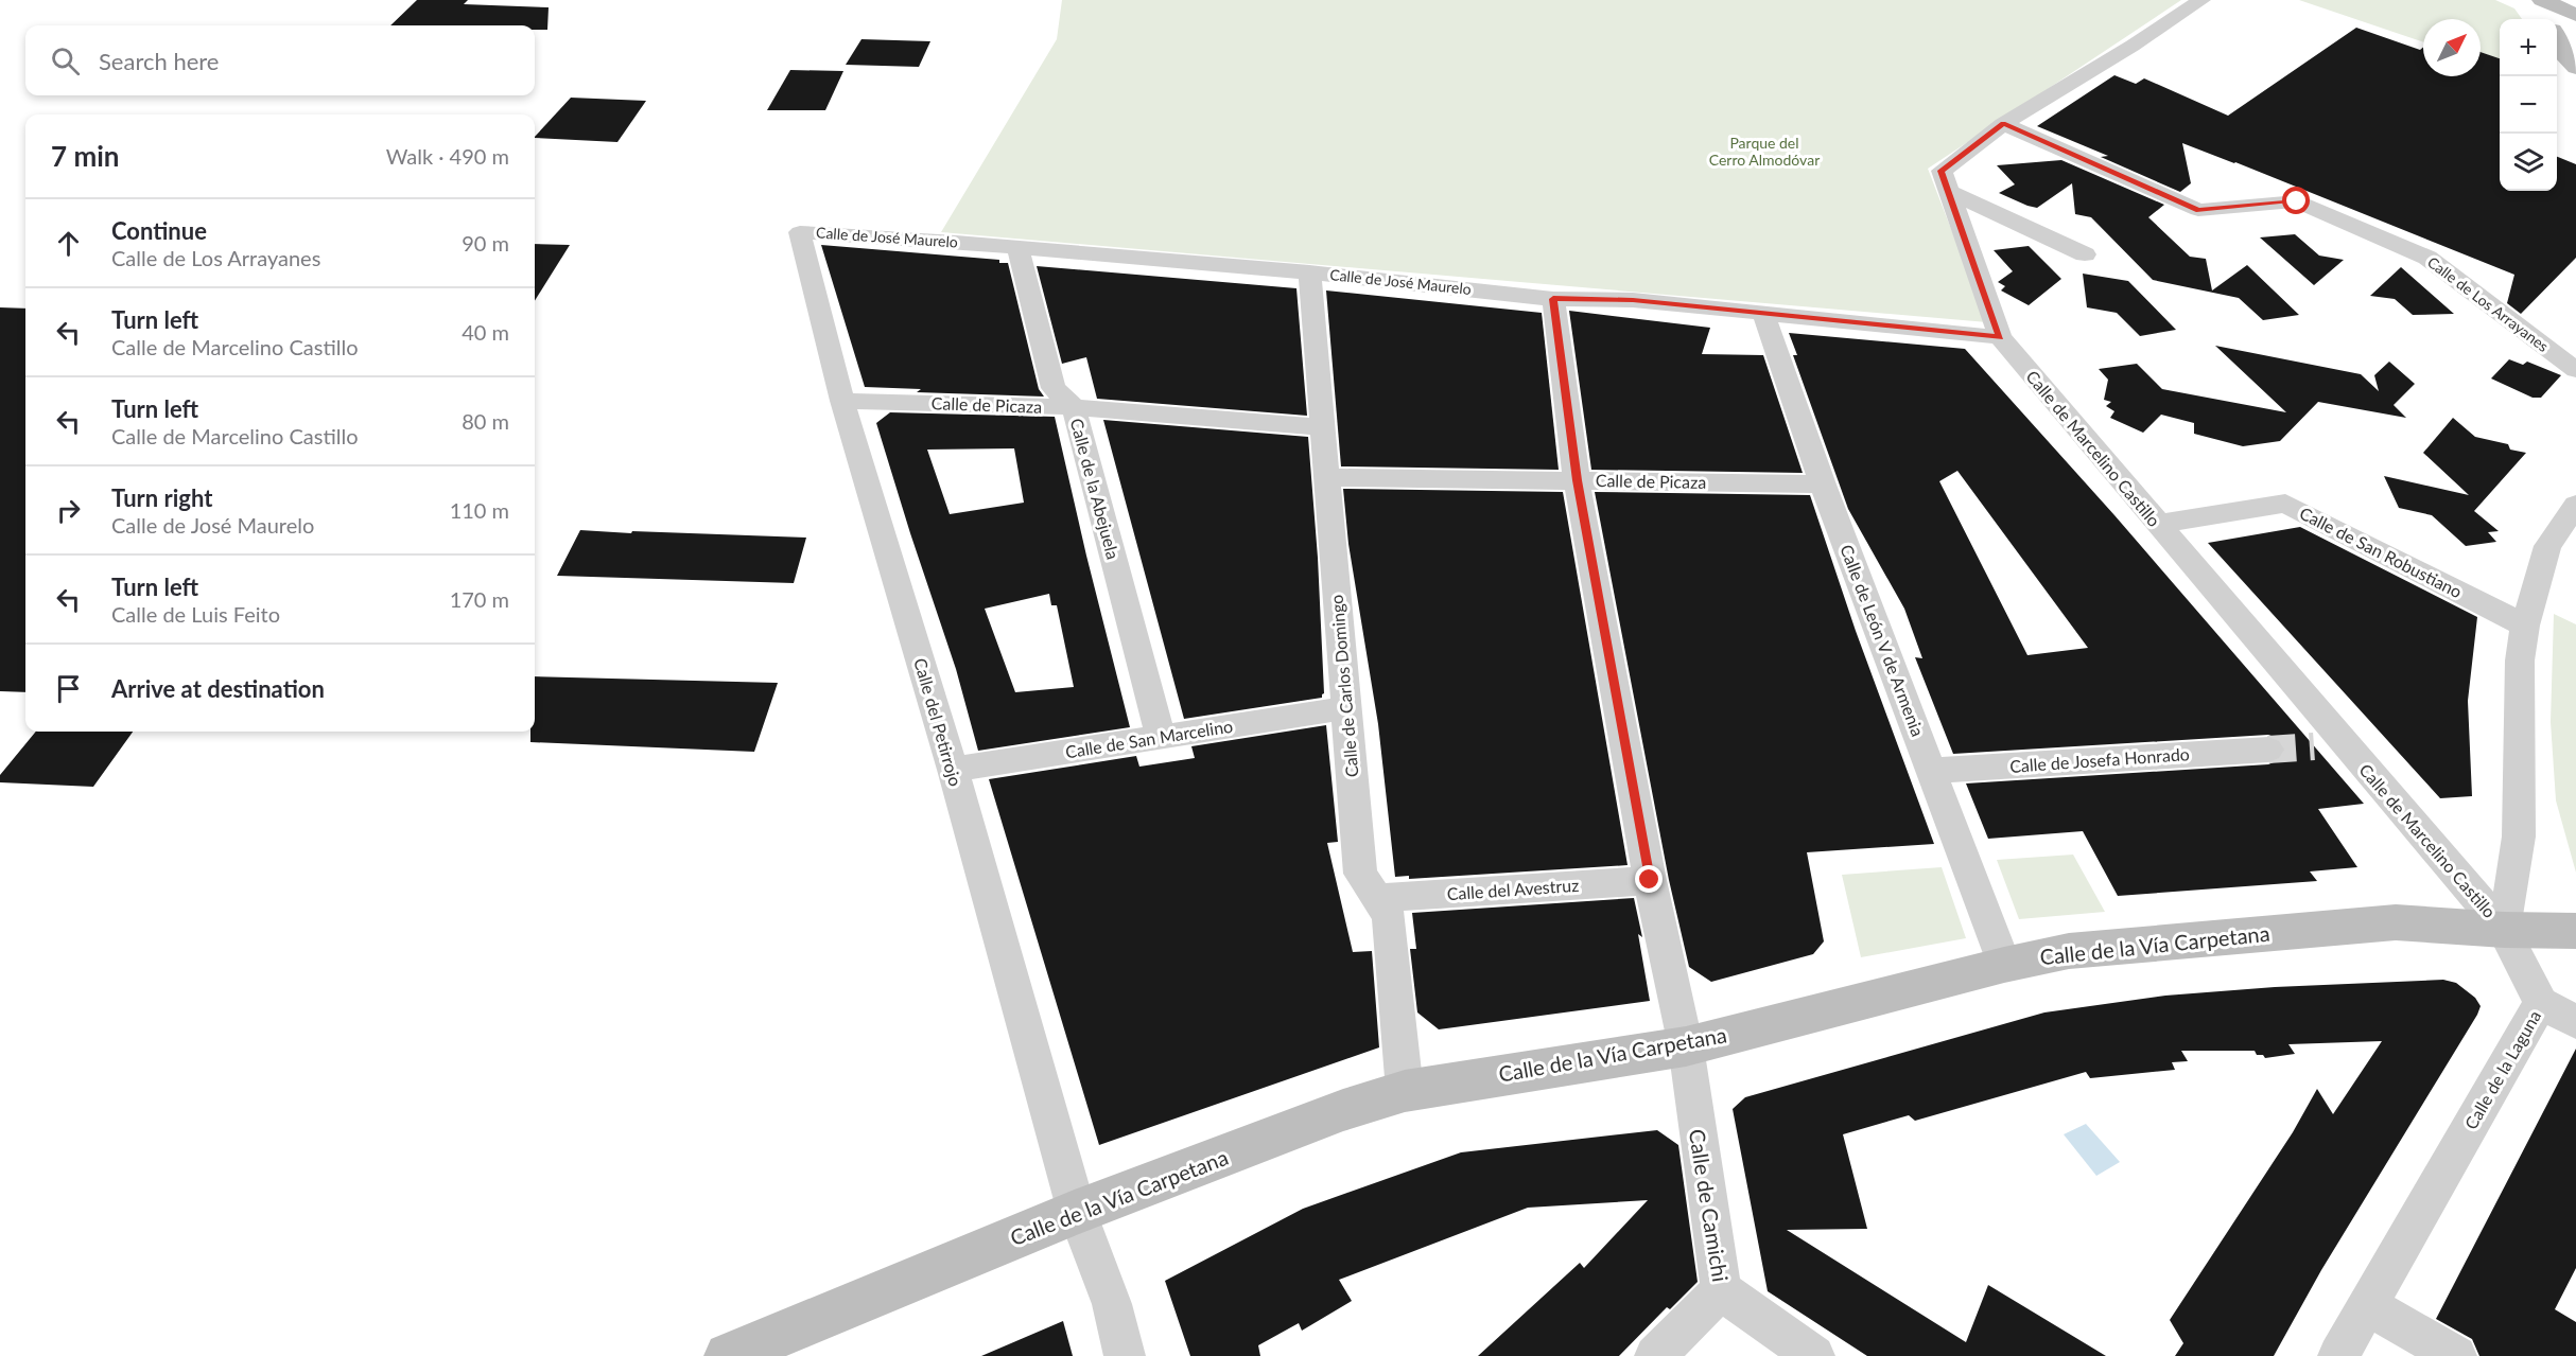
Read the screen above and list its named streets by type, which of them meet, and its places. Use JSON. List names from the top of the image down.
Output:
{
  "streets": {
    "street": [
      "Calle de José Maurelo",
      "Calle de Los Arrayanes",
      "Calle de Picaza",
      "Calle de Marcelino Castillo",
      "Calle de la Abejuela",
      "Calle de San Robustiano",
      "Calle de León V de Armenia",
      "Calle de Carlos Domingo",
      "Calle del Petirrojo",
      "Calle de San Marcelino",
      "Calle de Josefa Honrado",
      "Calle del Avestruz",
      "Calle de la Vía Carpetana",
      "Calle de la Laguna",
      "Calle de Camichi"
    ]
  },
  "crossings": [
    ["Calle de José Maurelo", "Calle de Marcelino Castillo"],
    ["Calle de José Maurelo", "Calle de la Abejuela"],
    ["Calle de José Maurelo", "Calle de León V de Armenia"],
    ["Calle de José Maurelo", "Calle de Carlos Domingo"],
    ["Calle de José Maurelo", "Calle del Petirrojo"],
    ["Calle de José Maurelo", "Calle de Camichi"],
    ["Calle de Los Arrayanes", "Calle de Marcelino Castillo"],
    ["Calle de Picaza", "Calle de la Abejuela"],
    ["Calle de Picaza", "Calle de León V de Armenia"],
    ["Calle de Picaza", "Calle de Carlos Domingo"],
    ["Calle de Picaza", "Calle del Petirrojo"],
    ["Calle de Picaza", "Calle de Camichi"],
    ["Calle de Marcelino Castillo", "Calle de San Robustiano"],
    ["Calle de Marcelino Castillo", "Calle de la Vía Carpetana"],
    ["Calle de Marcelino Castillo", "Calle de la Laguna"],
    ["Calle de la Abejuela", "Calle de San Marcelino"],
    ["Calle de León V de Armenia", "Calle de Josefa Honrado"],
    ["Calle de León V de Armenia", "Calle de la Vía Carpetana"],
    ["Calle de Carlos Domingo", "Calle de San Marcelino"],
    ["Calle de Carlos Domingo", "Calle del Avestruz"],
    ["Calle de Carlos Domingo", "Calle de la Vía Carpetana"],
    ["Calle del Petirrojo", "Calle de San Marcelino"],
    ["Calle del Petirrojo", "Calle de la Vía Carpetana"],
    ["Calle del Avestruz", "Calle de Camichi"],
    ["Calle de la Vía Carpetana", "Calle de la Laguna"],
    ["Calle de la Vía Carpetana", "Calle de Camichi"]
  ],
  "parks": ["Parque del Cerro Almodóvar"],
  "north": "top right",
  "page": {
    "map_buttons": ["+", "−"],
    "search": "Search here",
    "heading": ["7 min", "Walk · 490 m"],
    "list": [
      ["Continue", "Calle de Los Arrayanes", "90 m"],
      ["Turn left", "Calle de Marcelino Castillo", "40 m"],
      ["Turn left", "Calle de Marcelino Castillo", "80 m"],
      ["Turn right", "Calle de José Maurelo", "110 m"],
      ["Turn left", "Calle de Luis Feito", "170 m"],
      "Arrive at destination"
    ]
  }
}
